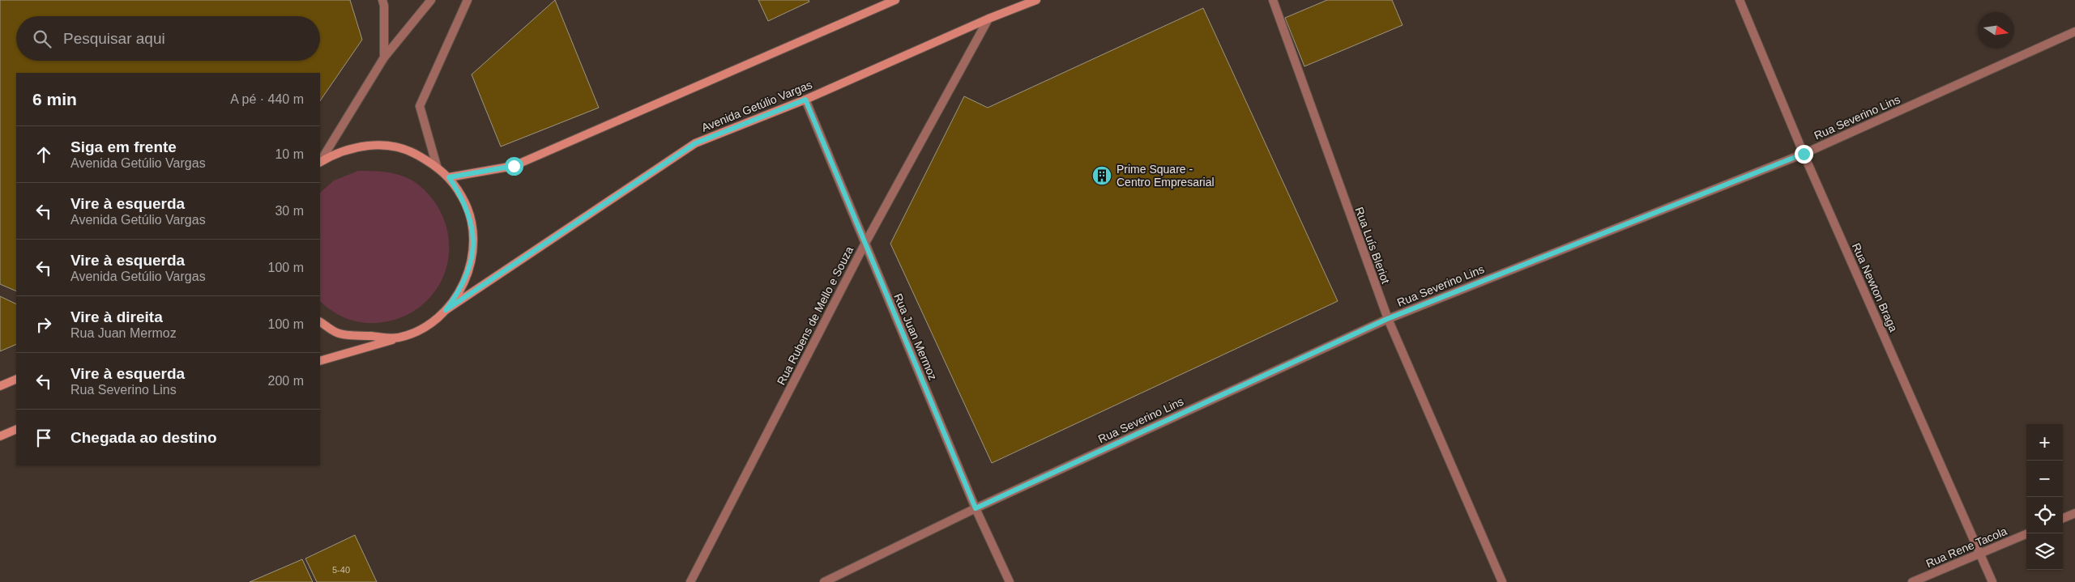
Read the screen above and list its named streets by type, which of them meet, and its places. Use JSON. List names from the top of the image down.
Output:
{
  "streets": {
    "main road": ["Avenida Getúlio Vargas"],
    "street": [
      "Rua Severino Lins",
      "Rua Luís Bleriot",
      "Rua Newton Braga",
      "Rua Rubens de Mello e Souza",
      "Rua Juan Mermoz",
      "Rua Rene Tacola"
    ]
  },
  "crossings": [
    ["Avenida Getúlio Vargas", "Rua Rubens de Mello e Souza"],
    ["Avenida Getúlio Vargas", "Rua Juan Mermoz"],
    ["Rua Severino Lins", "Rua Luís Bleriot"],
    ["Rua Severino Lins", "Rua Newton Braga"],
    ["Rua Severino Lins", "Rua Juan Mermoz"],
    ["Rua Newton Braga", "Rua Rene Tacola"],
    ["Rua Rubens de Mello e Souza", "Rua Juan Mermoz"]
  ],
  "places": {
    "building": ["Prime Square - Centro Empresarial"]
  },
  "house_numbers": ["5-40"],
  "north": "right",
  "page": {
    "search": "Pesquisar aqui",
    "heading": ["6 min", "A pé · 440 m"],
    "list": [
      ["Siga em frente", "Avenida Getúlio Vargas", "10 m"],
      ["Vire à esquerda", "Avenida Getúlio Vargas", "30 m"],
      ["Vire à esquerda", "Avenida Getúlio Vargas", "100 m"],
      ["Vire à direita", "Rua Juan Mermoz", "100 m"],
      ["Vire à esquerda", "Rua Severino Lins", "200 m"],
      "Chegada ao destino"
    ],
    "map_buttons": ["+", "−"]
  }
}
